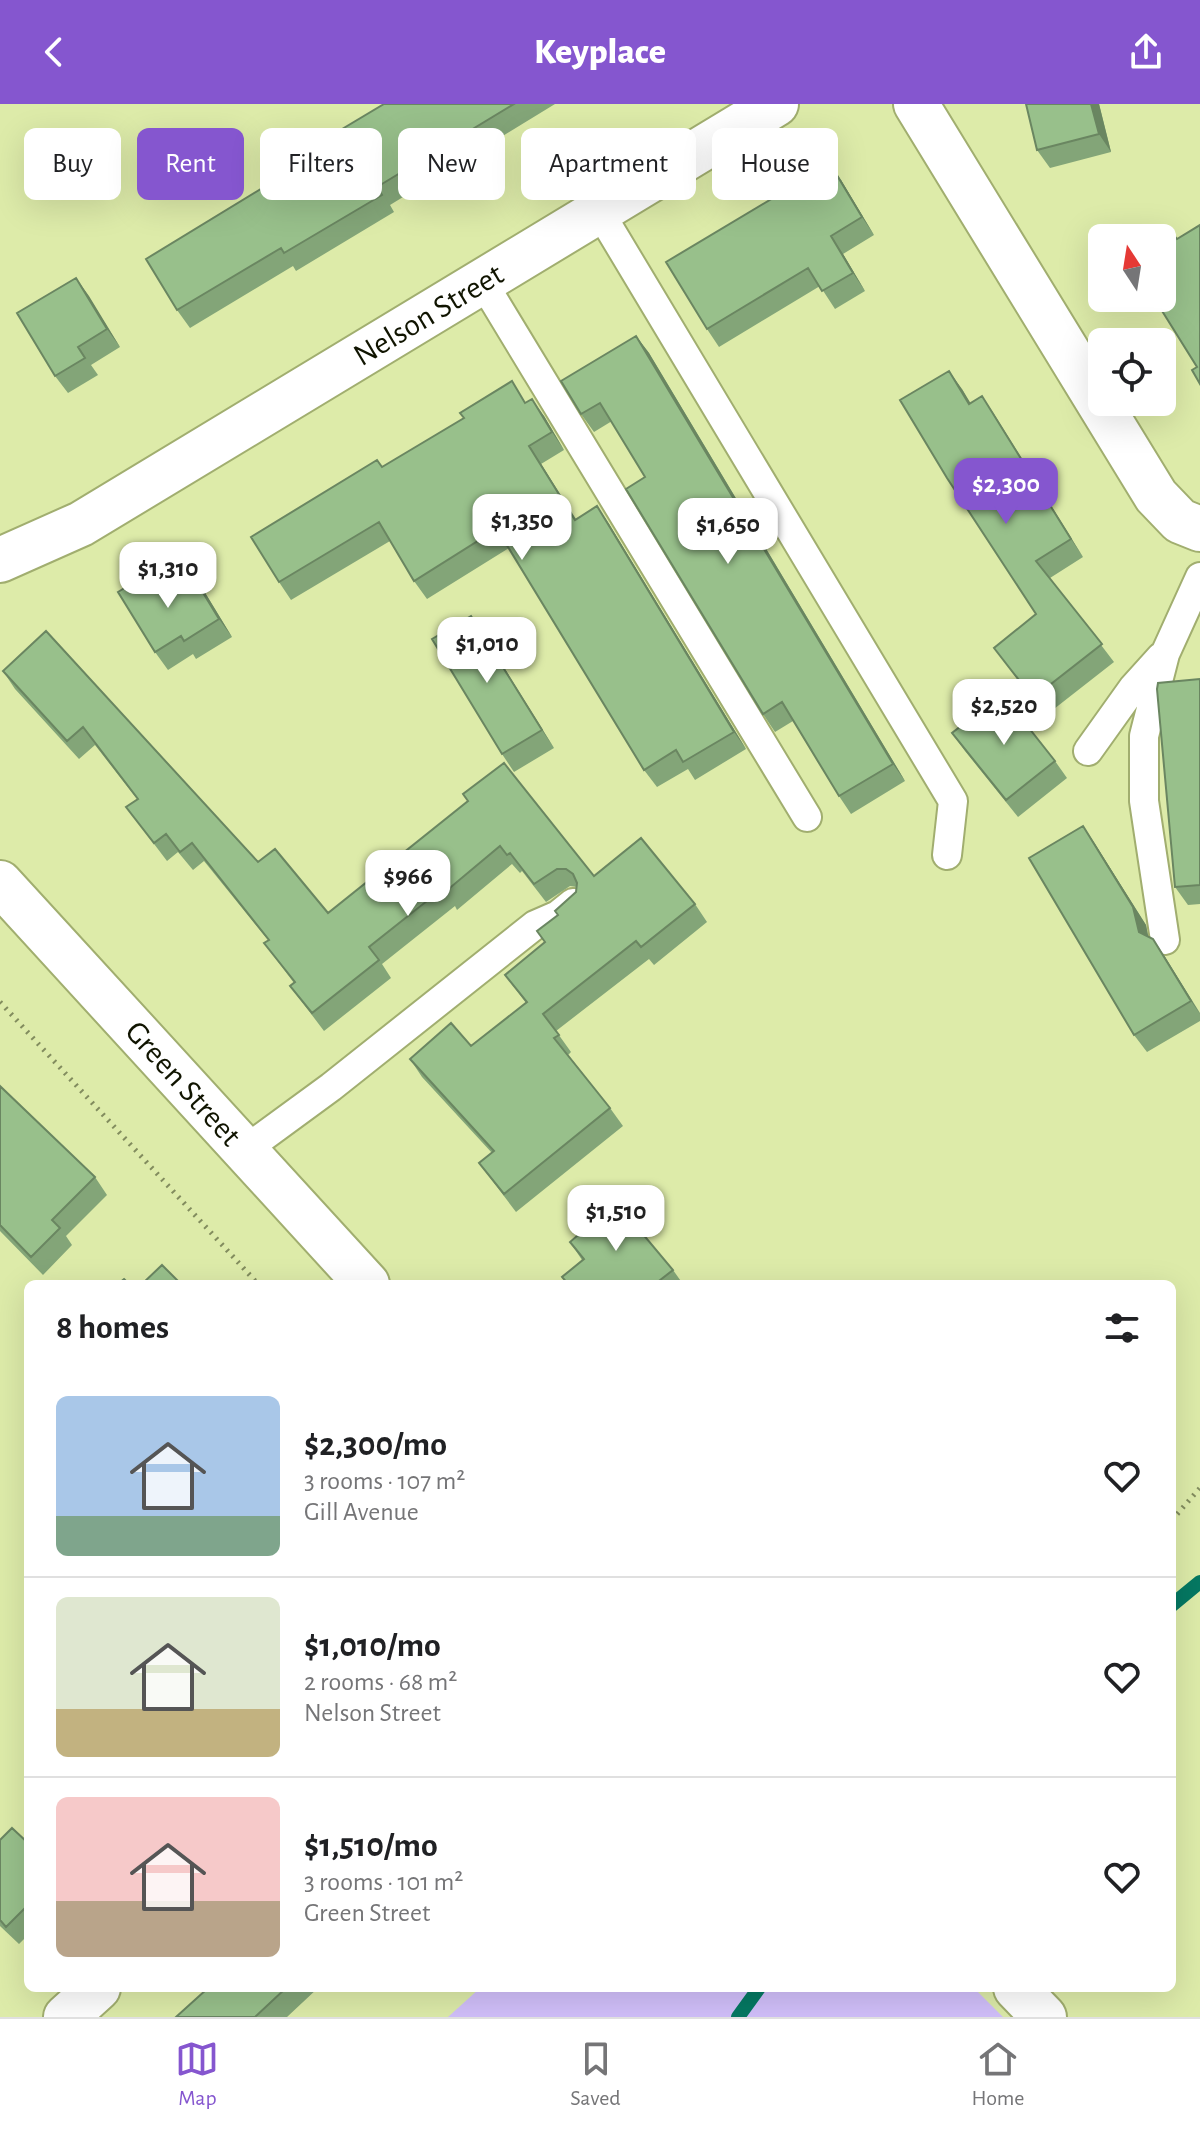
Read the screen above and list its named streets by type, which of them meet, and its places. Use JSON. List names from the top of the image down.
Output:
{
  "streets": {
    "street": ["Nelson Street", "Green Street"]
  },
  "north": "top",
  "page": {
    "header": "Keyplace",
    "chip": [
      "Buy",
      "Rent",
      "Filters",
      "New",
      "Apartment",
      "House"
    ],
    "price": [
      "$2,300",
      "$1,350",
      "$1,650",
      "$1,310",
      "$1,010",
      "$2,520",
      "$966",
      "$1,510"
    ],
    "heading": "8 homes",
    "list": [
      {
        "name": "$2,300/mo",
        "note": "3 rooms · 107 m² · Gill Avenue"
      },
      {
        "name": "$1,010/mo",
        "note": "2 rooms · 68 m² · Nelson Street"
      },
      {
        "name": "$1,510/mo",
        "note": "3 rooms · 101 m² · Green Street"
      }
    ],
    "tabs": ["Map", "Saved", "Home"]
  }
}
